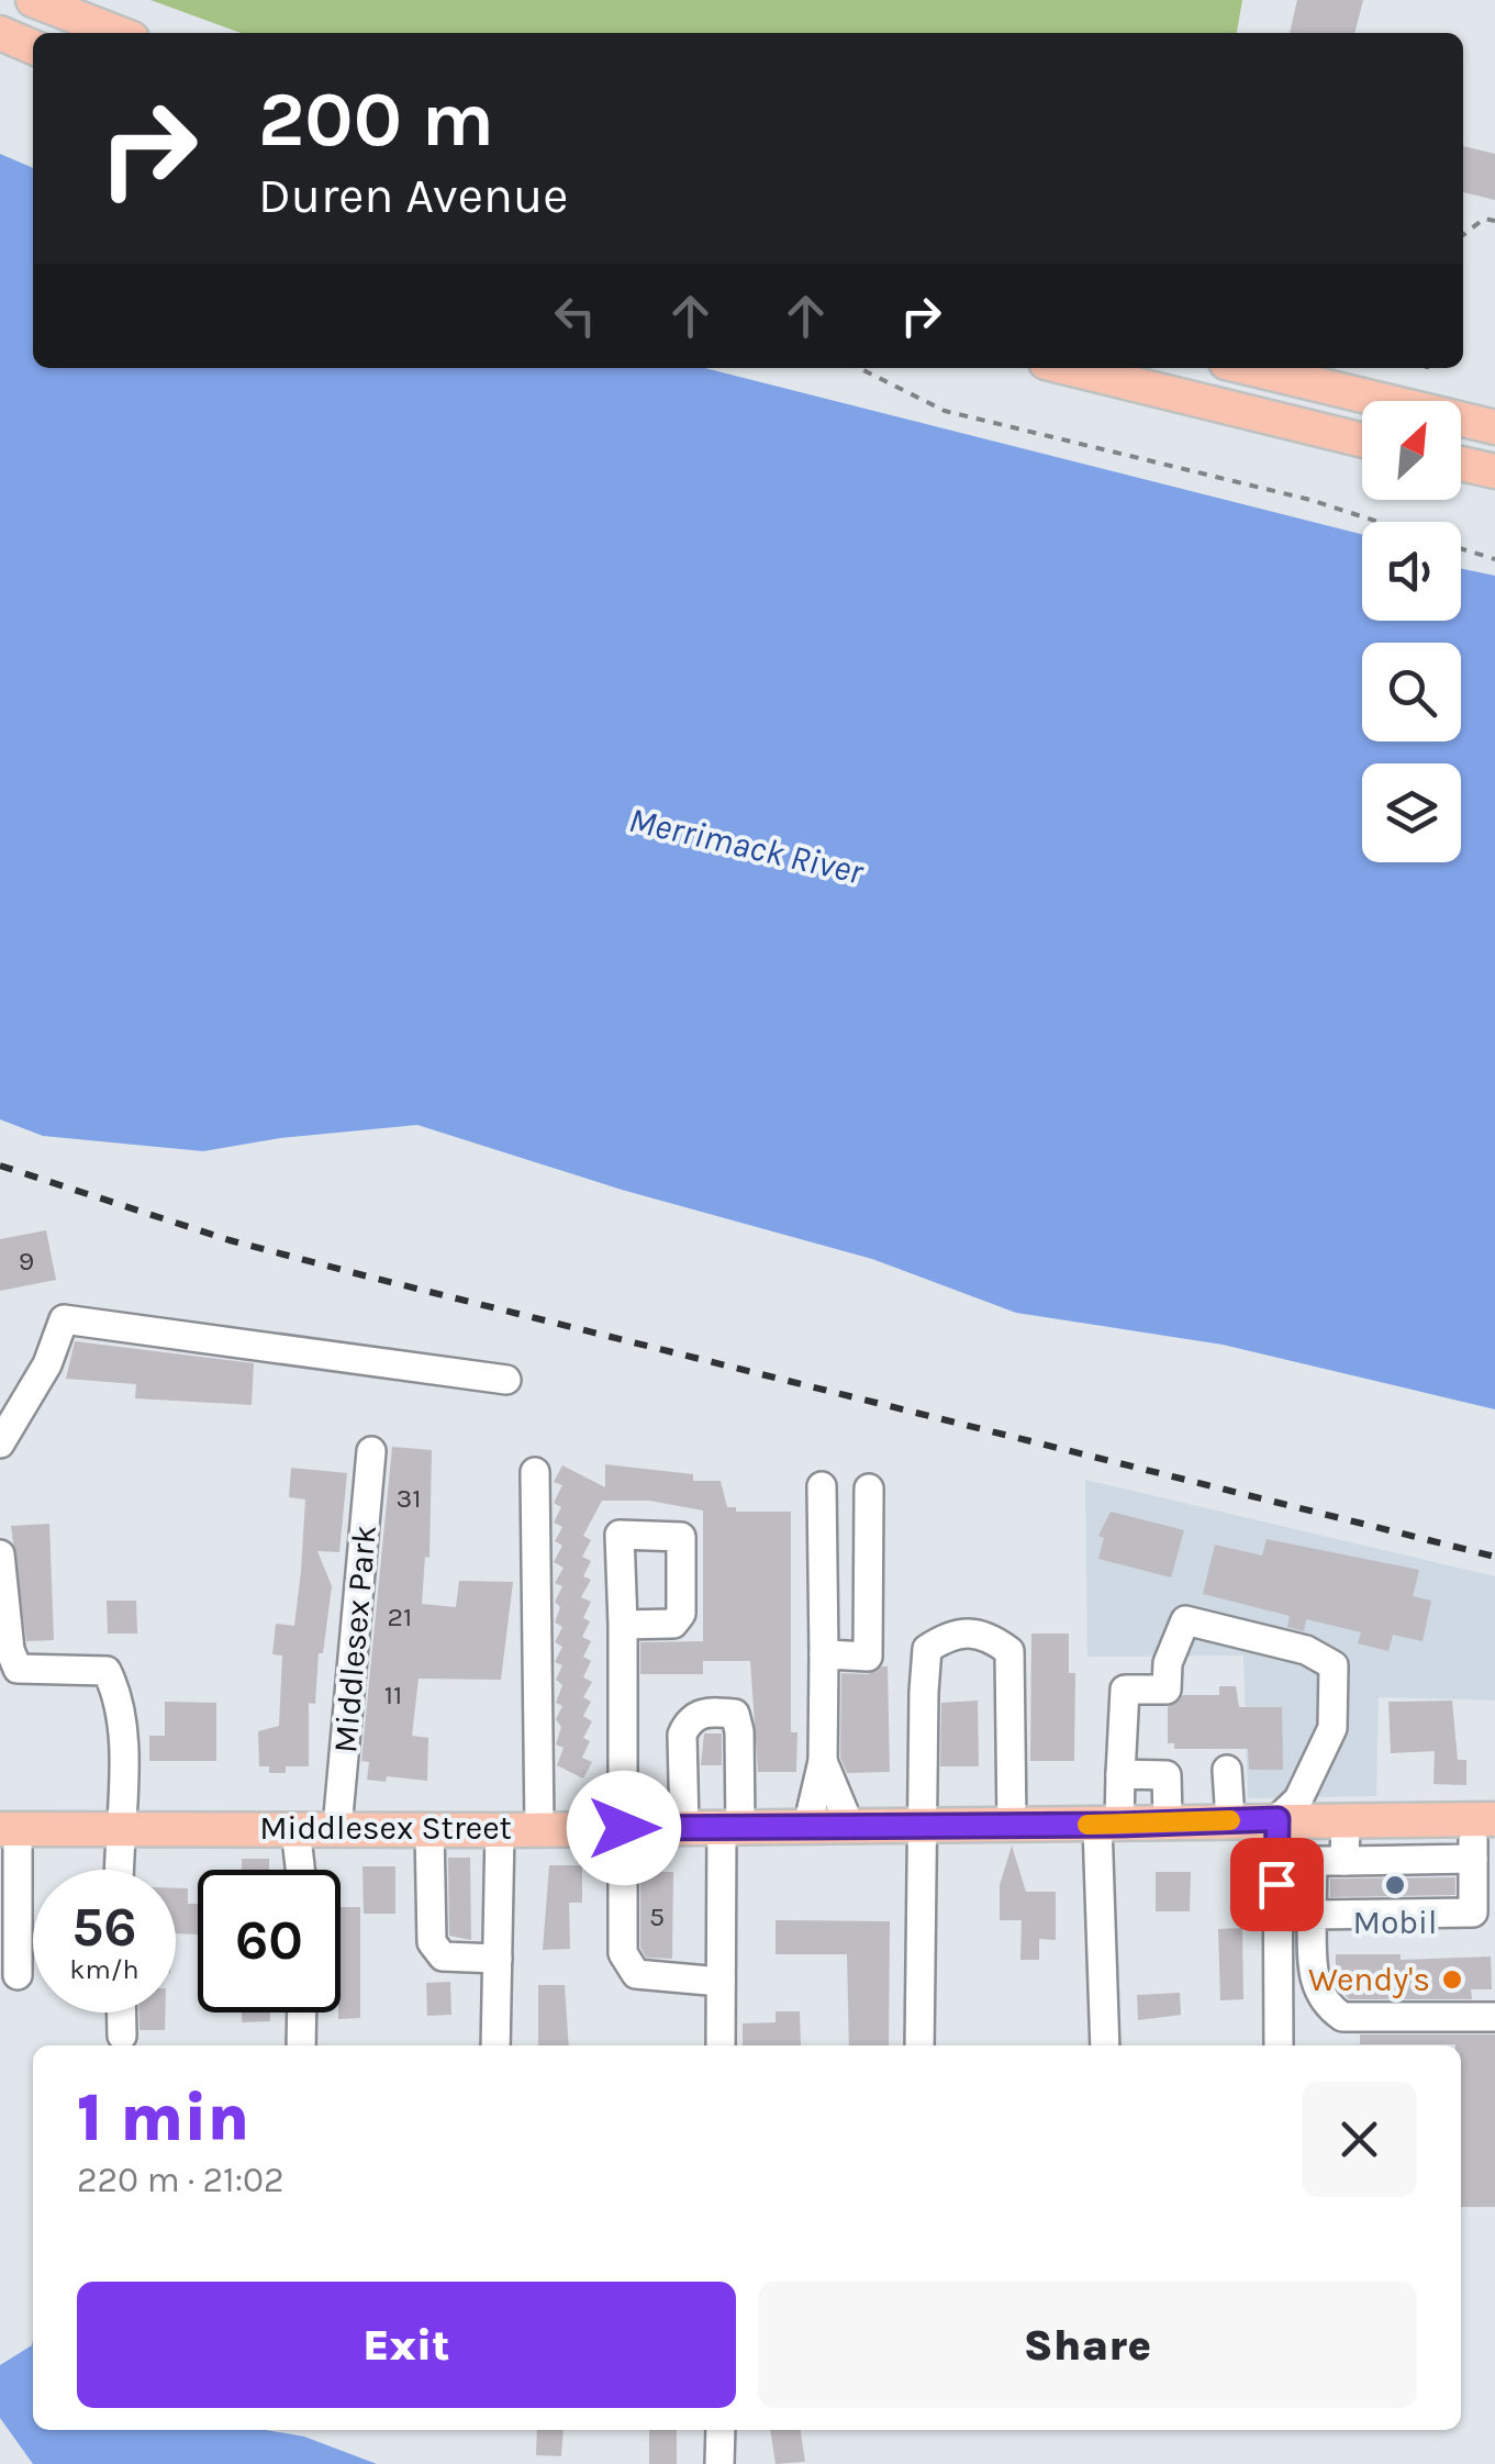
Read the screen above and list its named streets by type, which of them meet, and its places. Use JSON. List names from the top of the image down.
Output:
{
  "streets": {
    "main road": ["Middlesex Street"],
    "street": ["Middlesex Park"]
  },
  "crossings": [
    ["Middlesex Park", "Middlesex Street"]
  ],
  "water": ["Merrimack River"],
  "places": ["Mobil", "Wendy's"],
  "house_numbers": [
    "9",
    "31",
    "21",
    "11",
    "5"
  ],
  "north": "top right",
  "page": {
    "turn": ["200 m", "Duren Avenue"],
    "speed": "56 km/h",
    "limit": "60",
    "heading": ["1 min", "220 m · 21:02"],
    "buttons": ["Exit", "Share"]
  }
}
